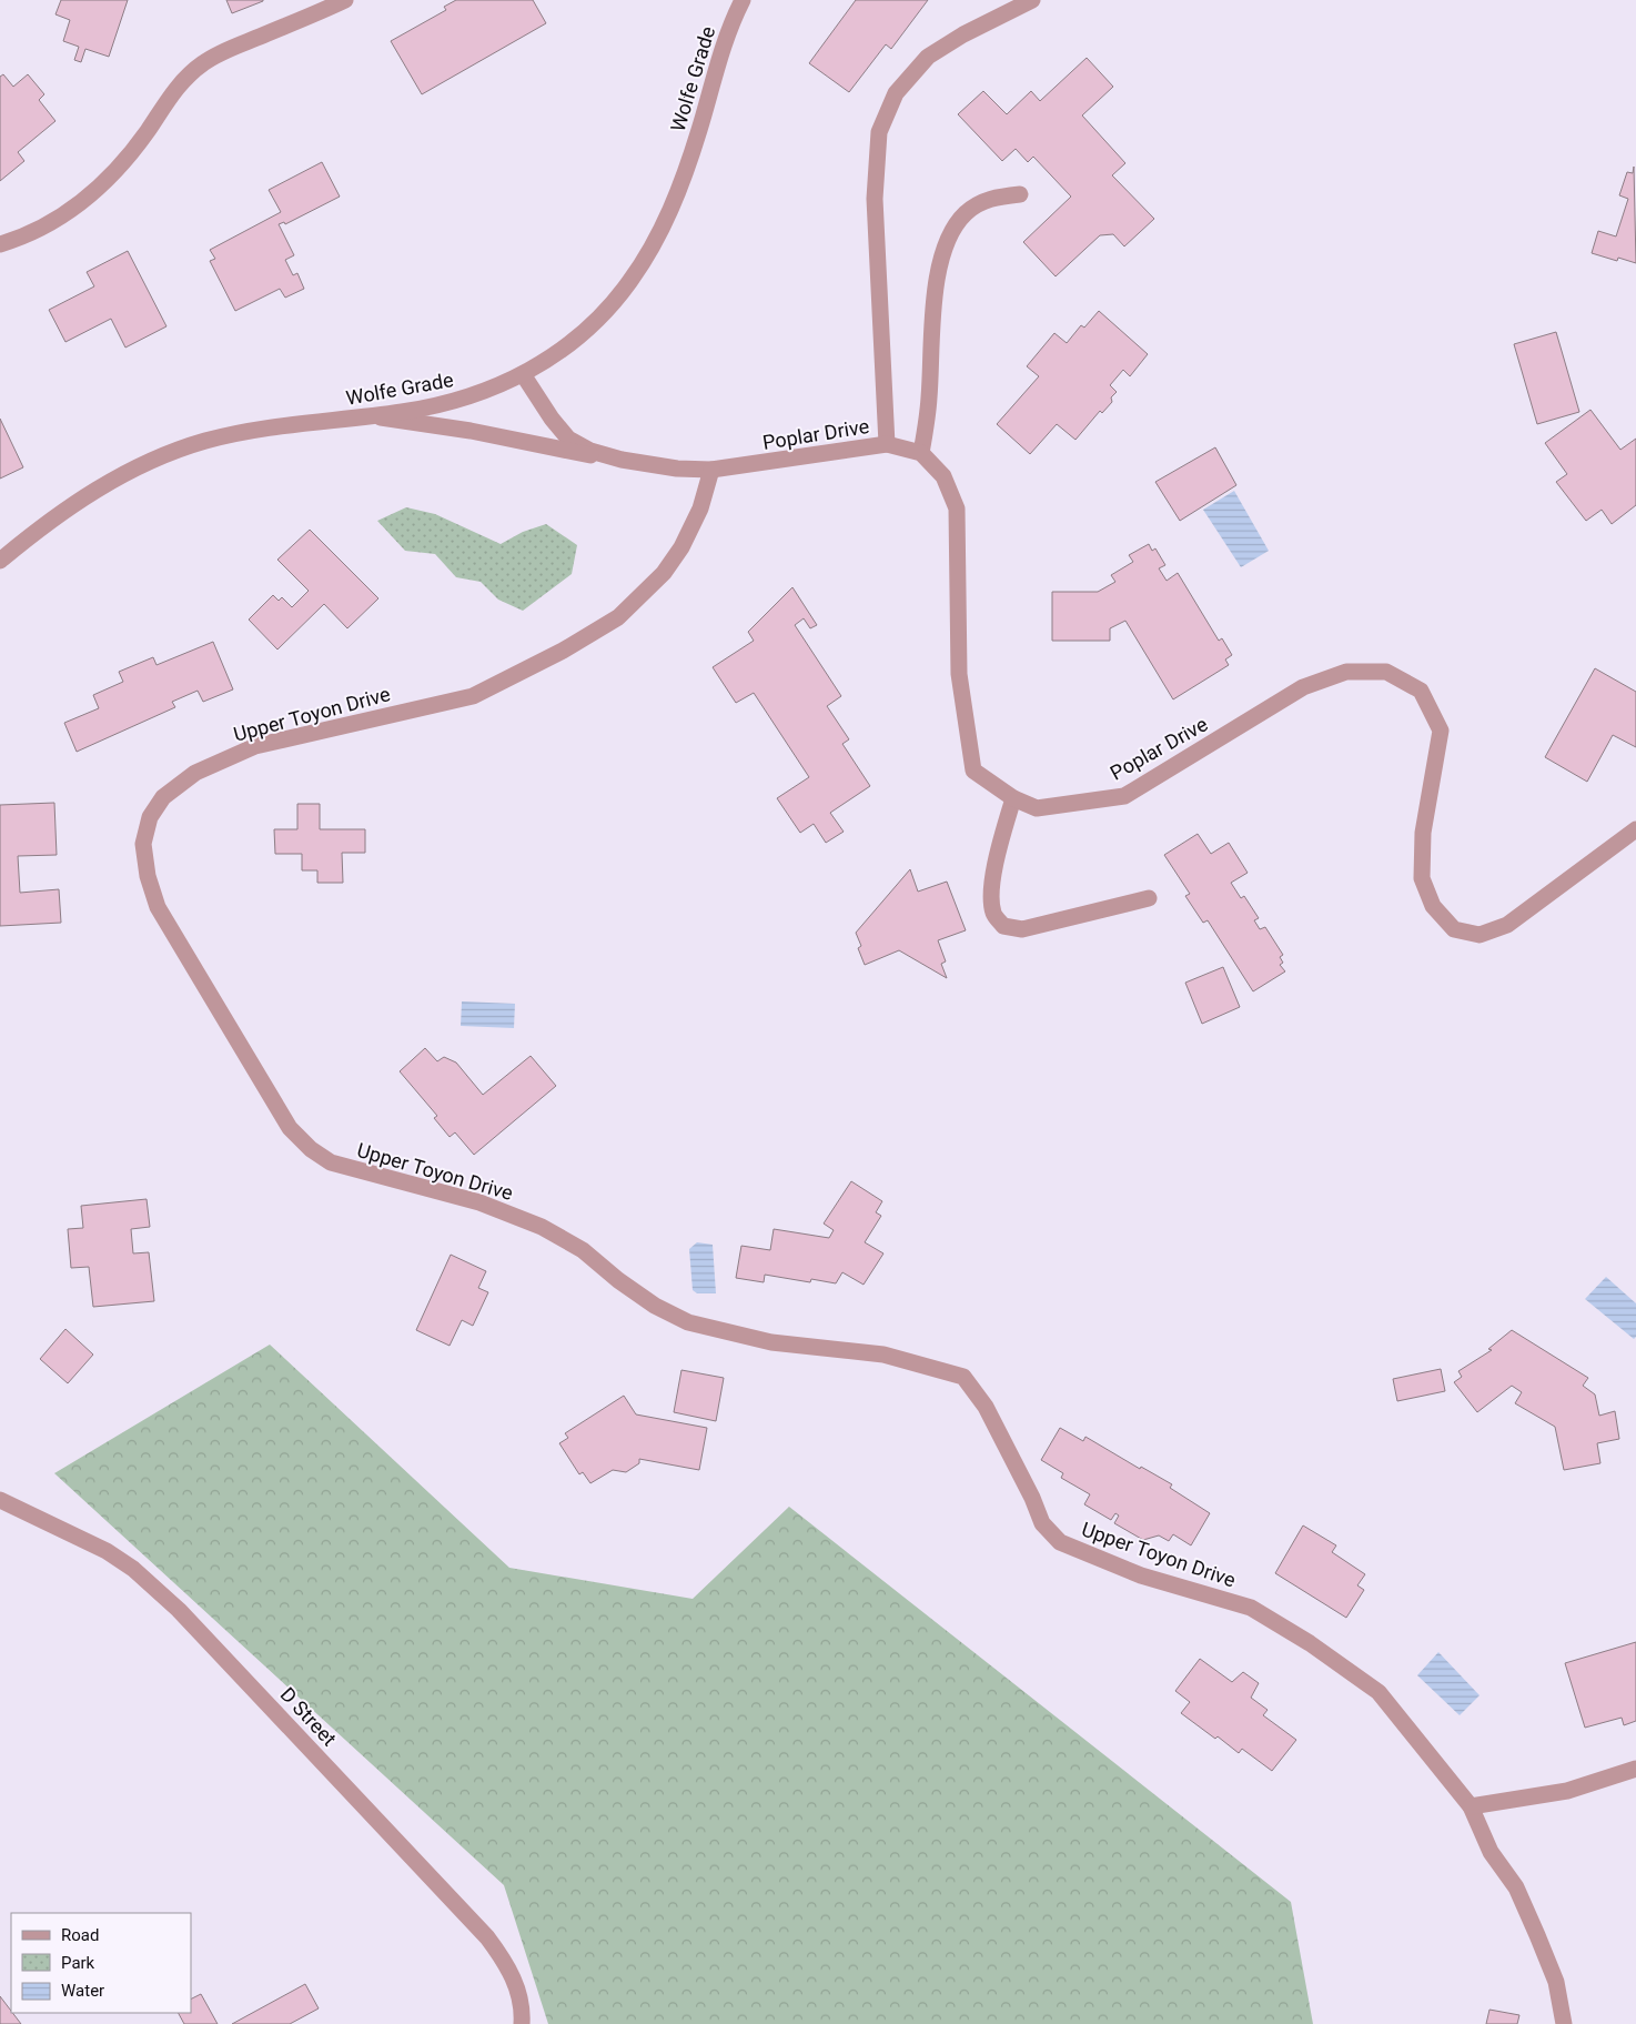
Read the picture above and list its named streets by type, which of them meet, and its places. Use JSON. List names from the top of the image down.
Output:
{
  "streets": {
    "street": [
      "Wolfe Grade",
      "Poplar Drive",
      "Upper Toyon Drive",
      "D Street"
    ]
  },
  "crossings": [
    ["Wolfe Grade", "Poplar Drive"],
    ["Poplar Drive", "Upper Toyon Drive"]
  ],
  "legend": ["Road", "Park", "Water"]
}
